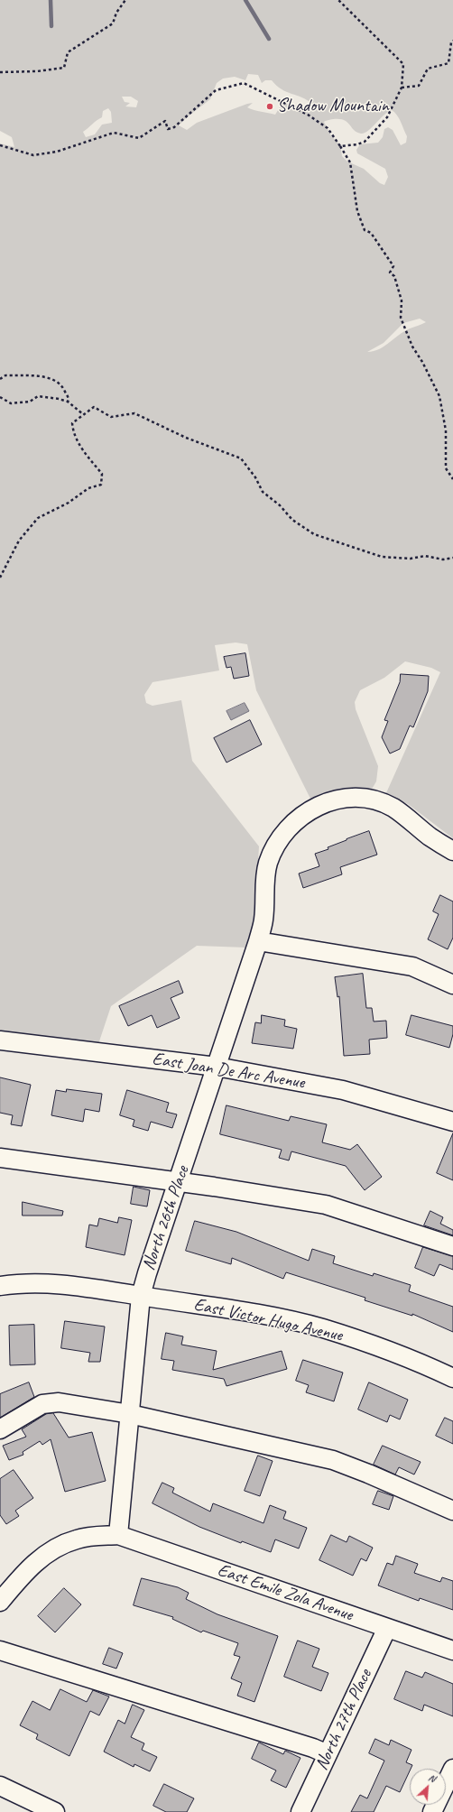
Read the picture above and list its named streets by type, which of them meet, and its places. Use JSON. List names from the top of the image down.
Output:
{
  "streets": {
    "street": [
      "East Joan De Arc Avenue",
      "North 26th Place",
      "East Victor Hugo Avenue",
      "East Emile Zola Avenue",
      "North 27th Place"
    ]
  },
  "crossings": [
    ["East Joan De Arc Avenue", "North 26th Place"],
    ["North 26th Place", "East Victor Hugo Avenue"],
    ["North 26th Place", "East Emile Zola Avenue"],
    ["East Emile Zola Avenue", "North 27th Place"]
  ],
  "places": ["Shadow Mountain"],
  "north": "top right"
}
